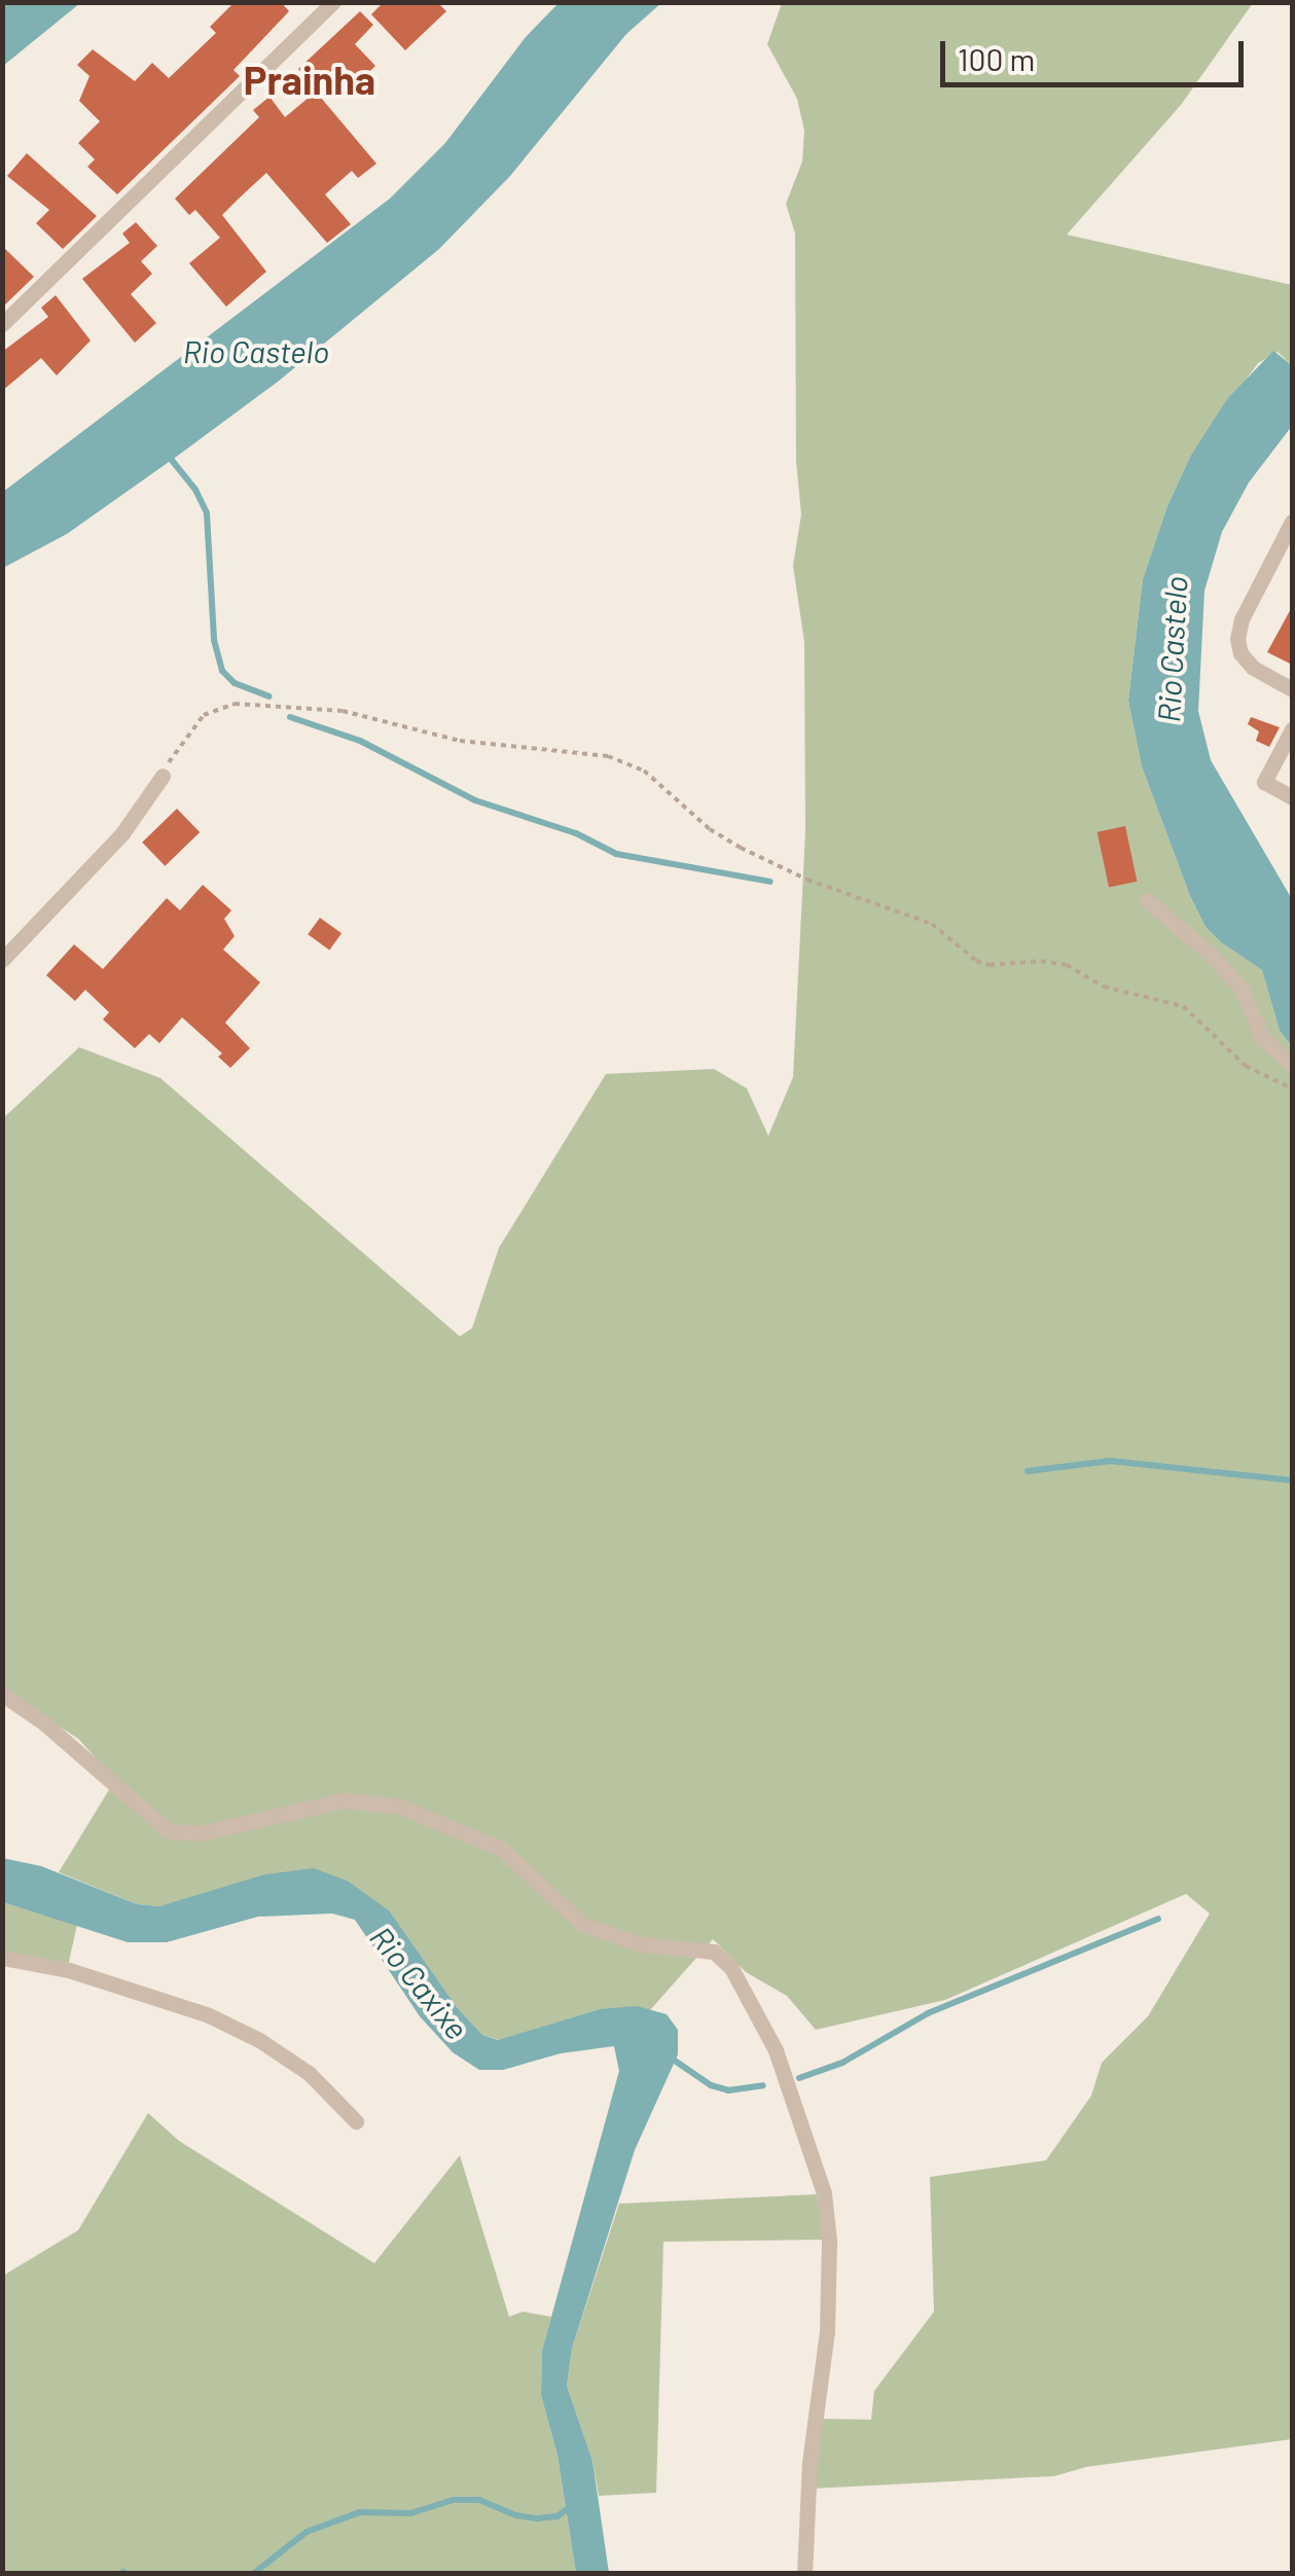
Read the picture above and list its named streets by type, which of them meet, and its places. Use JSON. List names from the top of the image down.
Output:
{
  "districts": ["Prainha"],
  "water": ["Rio Castelo", "Rio Caxixe"],
  "scale_bar": "100 m"
}
